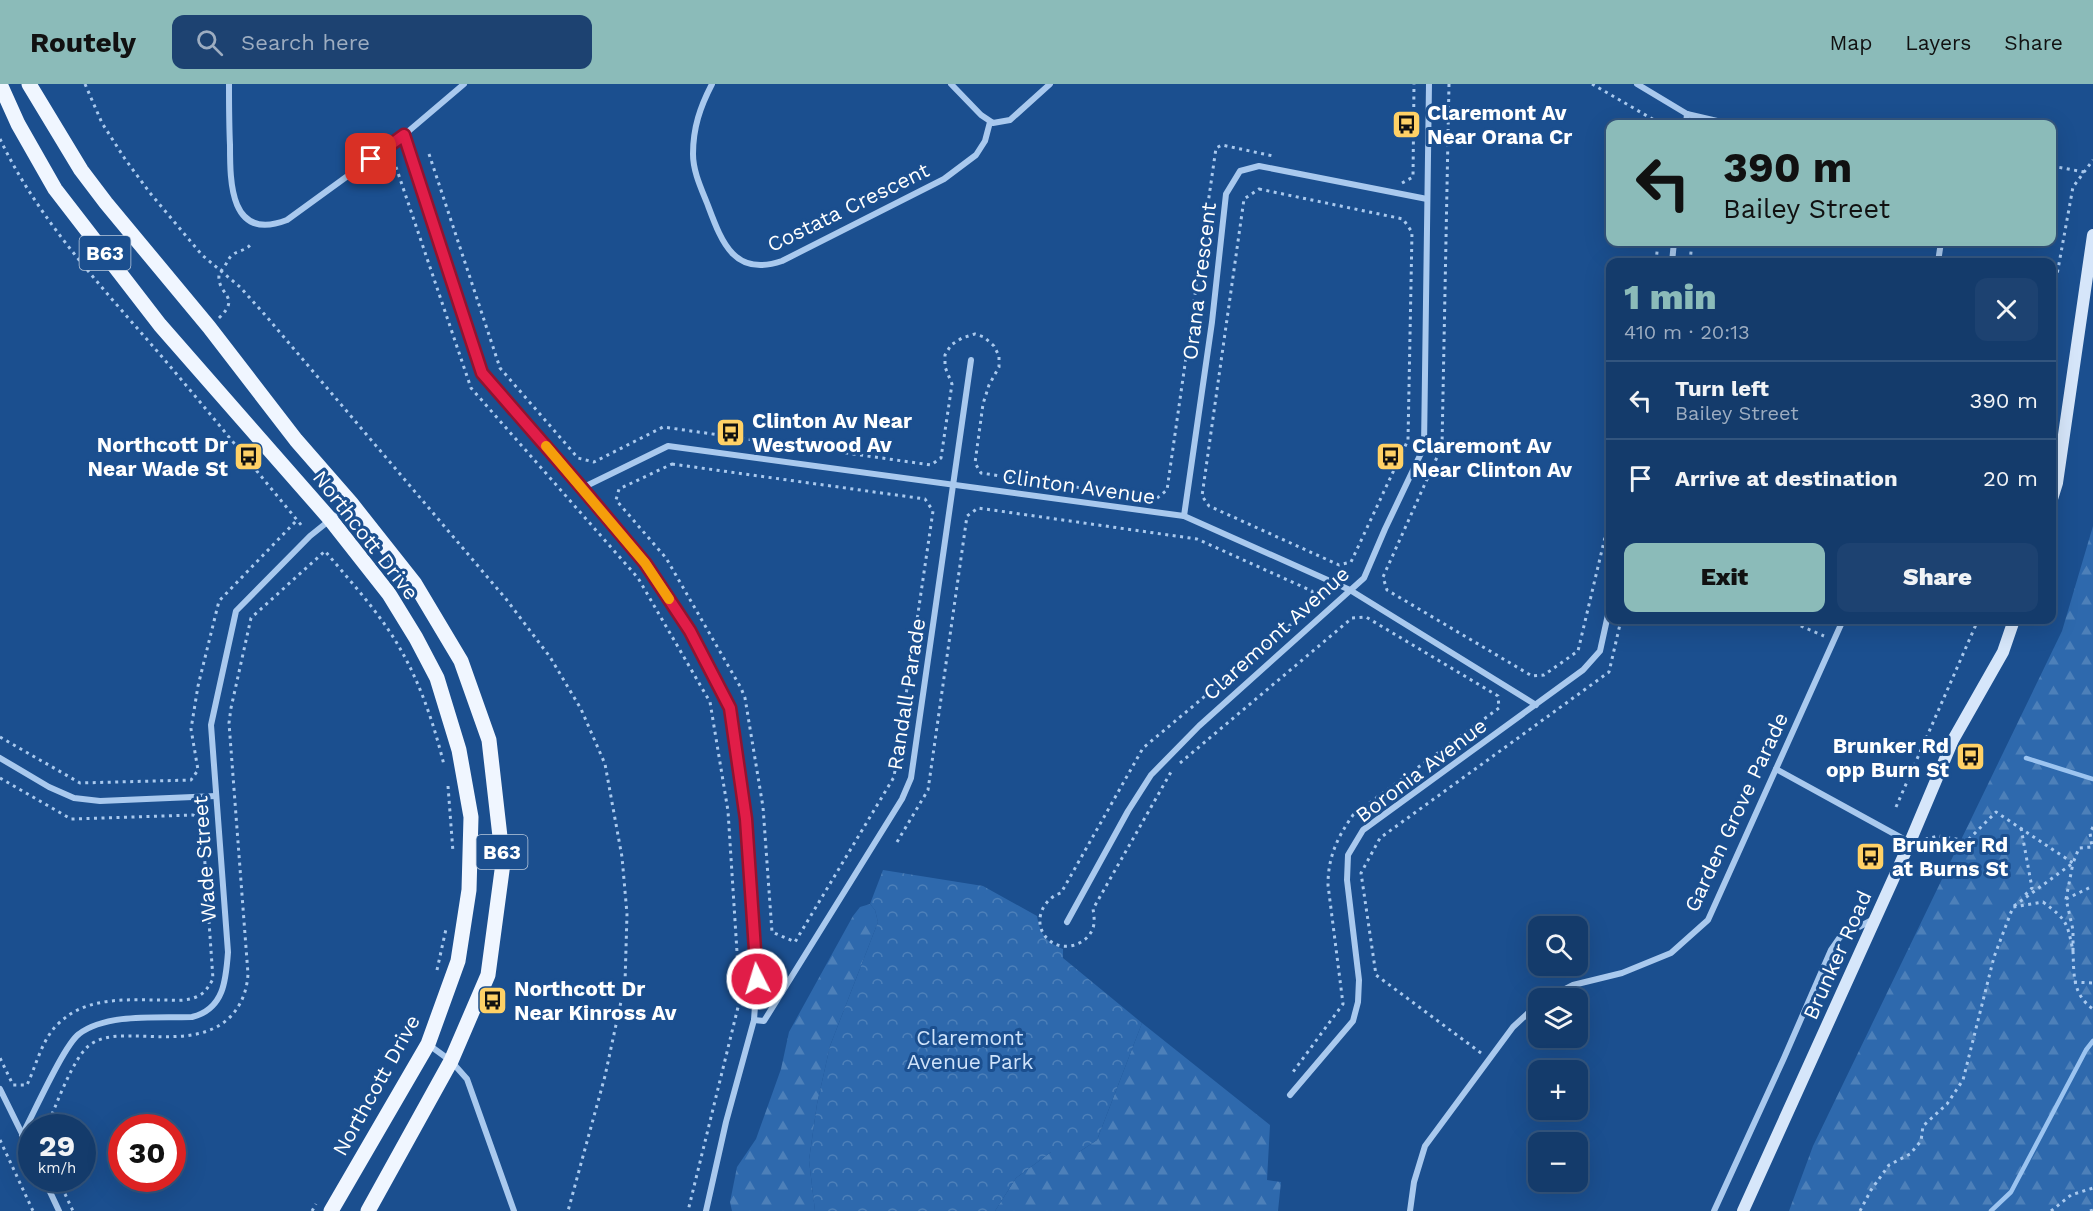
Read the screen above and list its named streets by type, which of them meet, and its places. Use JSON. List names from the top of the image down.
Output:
{
  "streets": {
    "main road": ["B63", "Northcott Drive", "Brunker Road"],
    "street": [
      "Costata Crescent",
      "Orana Crescent",
      "Clinton Avenue",
      "Claremont Avenue",
      "Randall Parade",
      "Boronia Avenue",
      "Garden Grove Parade",
      "Wade Street"
    ]
  },
  "crossings": [
    ["Orana Crescent", "Clinton Avenue"],
    ["Orana Crescent", "Claremont Avenue"],
    ["Clinton Avenue", "Claremont Avenue"],
    ["Clinton Avenue", "Randall Parade"],
    ["Clinton Avenue", "Boronia Avenue"],
    ["Northcott Drive", "Wade Street"]
  ],
  "parks": ["Claremont Avenue Park"],
  "places": {
    "bus stop": [
      "Claremont Av Near Orana Cr",
      "Clinton Av Near Westwood Av",
      "Northcott Dr Near Wade St",
      "Claremont Av Near Clinton Av",
      "Brunker Rd opp Burn St",
      "Brunker Rd at Burns St",
      "Northcott Dr Near Kinross Av"
    ]
  },
  "page": {
    "header": "Routely",
    "search": "Search here",
    "nav": ["Map", "Layers", "Share"],
    "turn": ["390 m", "Bailey Street"],
    "heading": ["1 min", "410 m · 20:13"],
    "list": [
      {
        "name": "Turn left",
        "note": "Bailey Street",
        "value": "390 m"
      },
      {
        "name": "Arrive at destination",
        "value": "20 m"
      }
    ],
    "buttons": ["Exit", "Share"],
    "map_buttons": ["+", "−"],
    "speed": "29 km/h",
    "limit": "30"
  }
}
